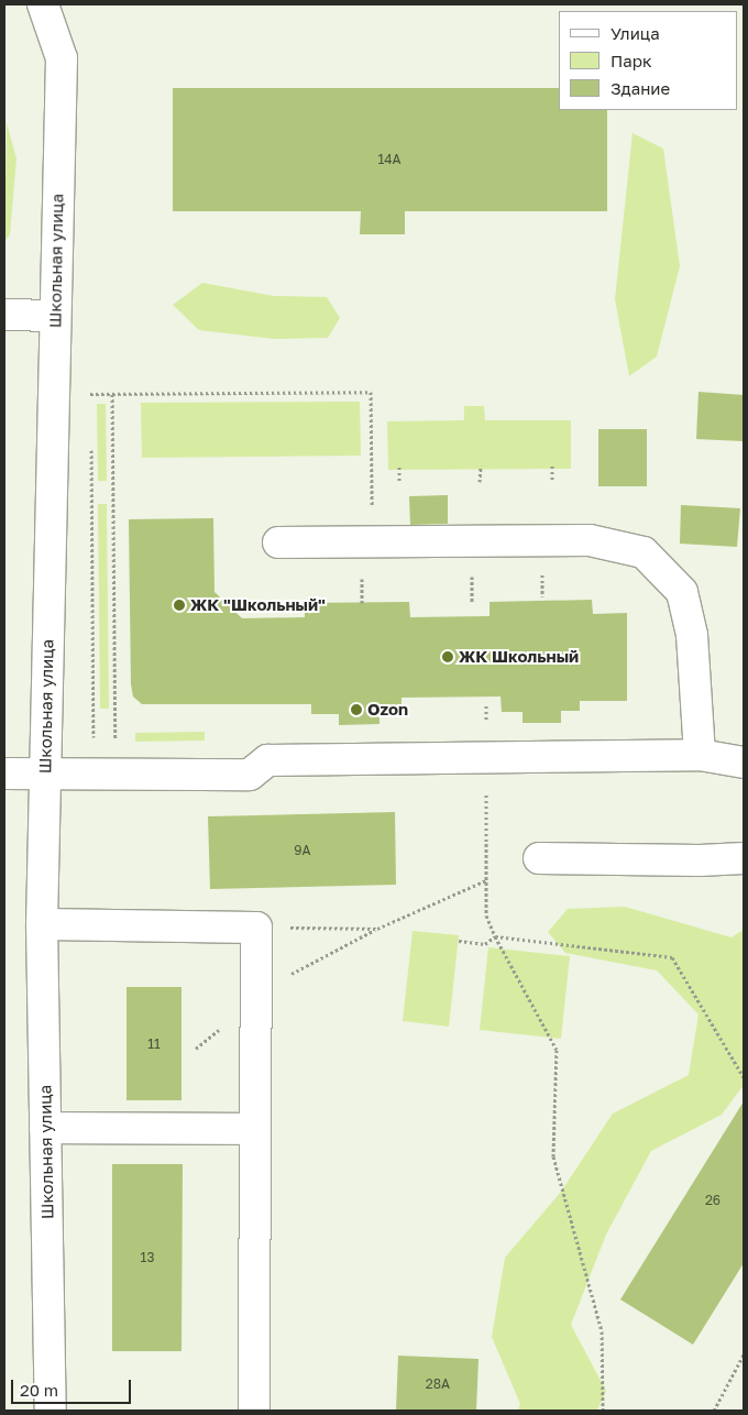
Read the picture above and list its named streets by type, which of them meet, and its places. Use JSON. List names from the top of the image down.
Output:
{
  "streets": {
    "street": ["Школьная улица"]
  },
  "places": ["ЖК \"Школьный\"", "ЖК Школьный", "Ozon"],
  "house_numbers": [
    "14А",
    "9А",
    "11",
    "26",
    "13",
    "28А"
  ],
  "legend": ["Улица", "Парк", "Здание"],
  "scale_bar": "20 m"
}
